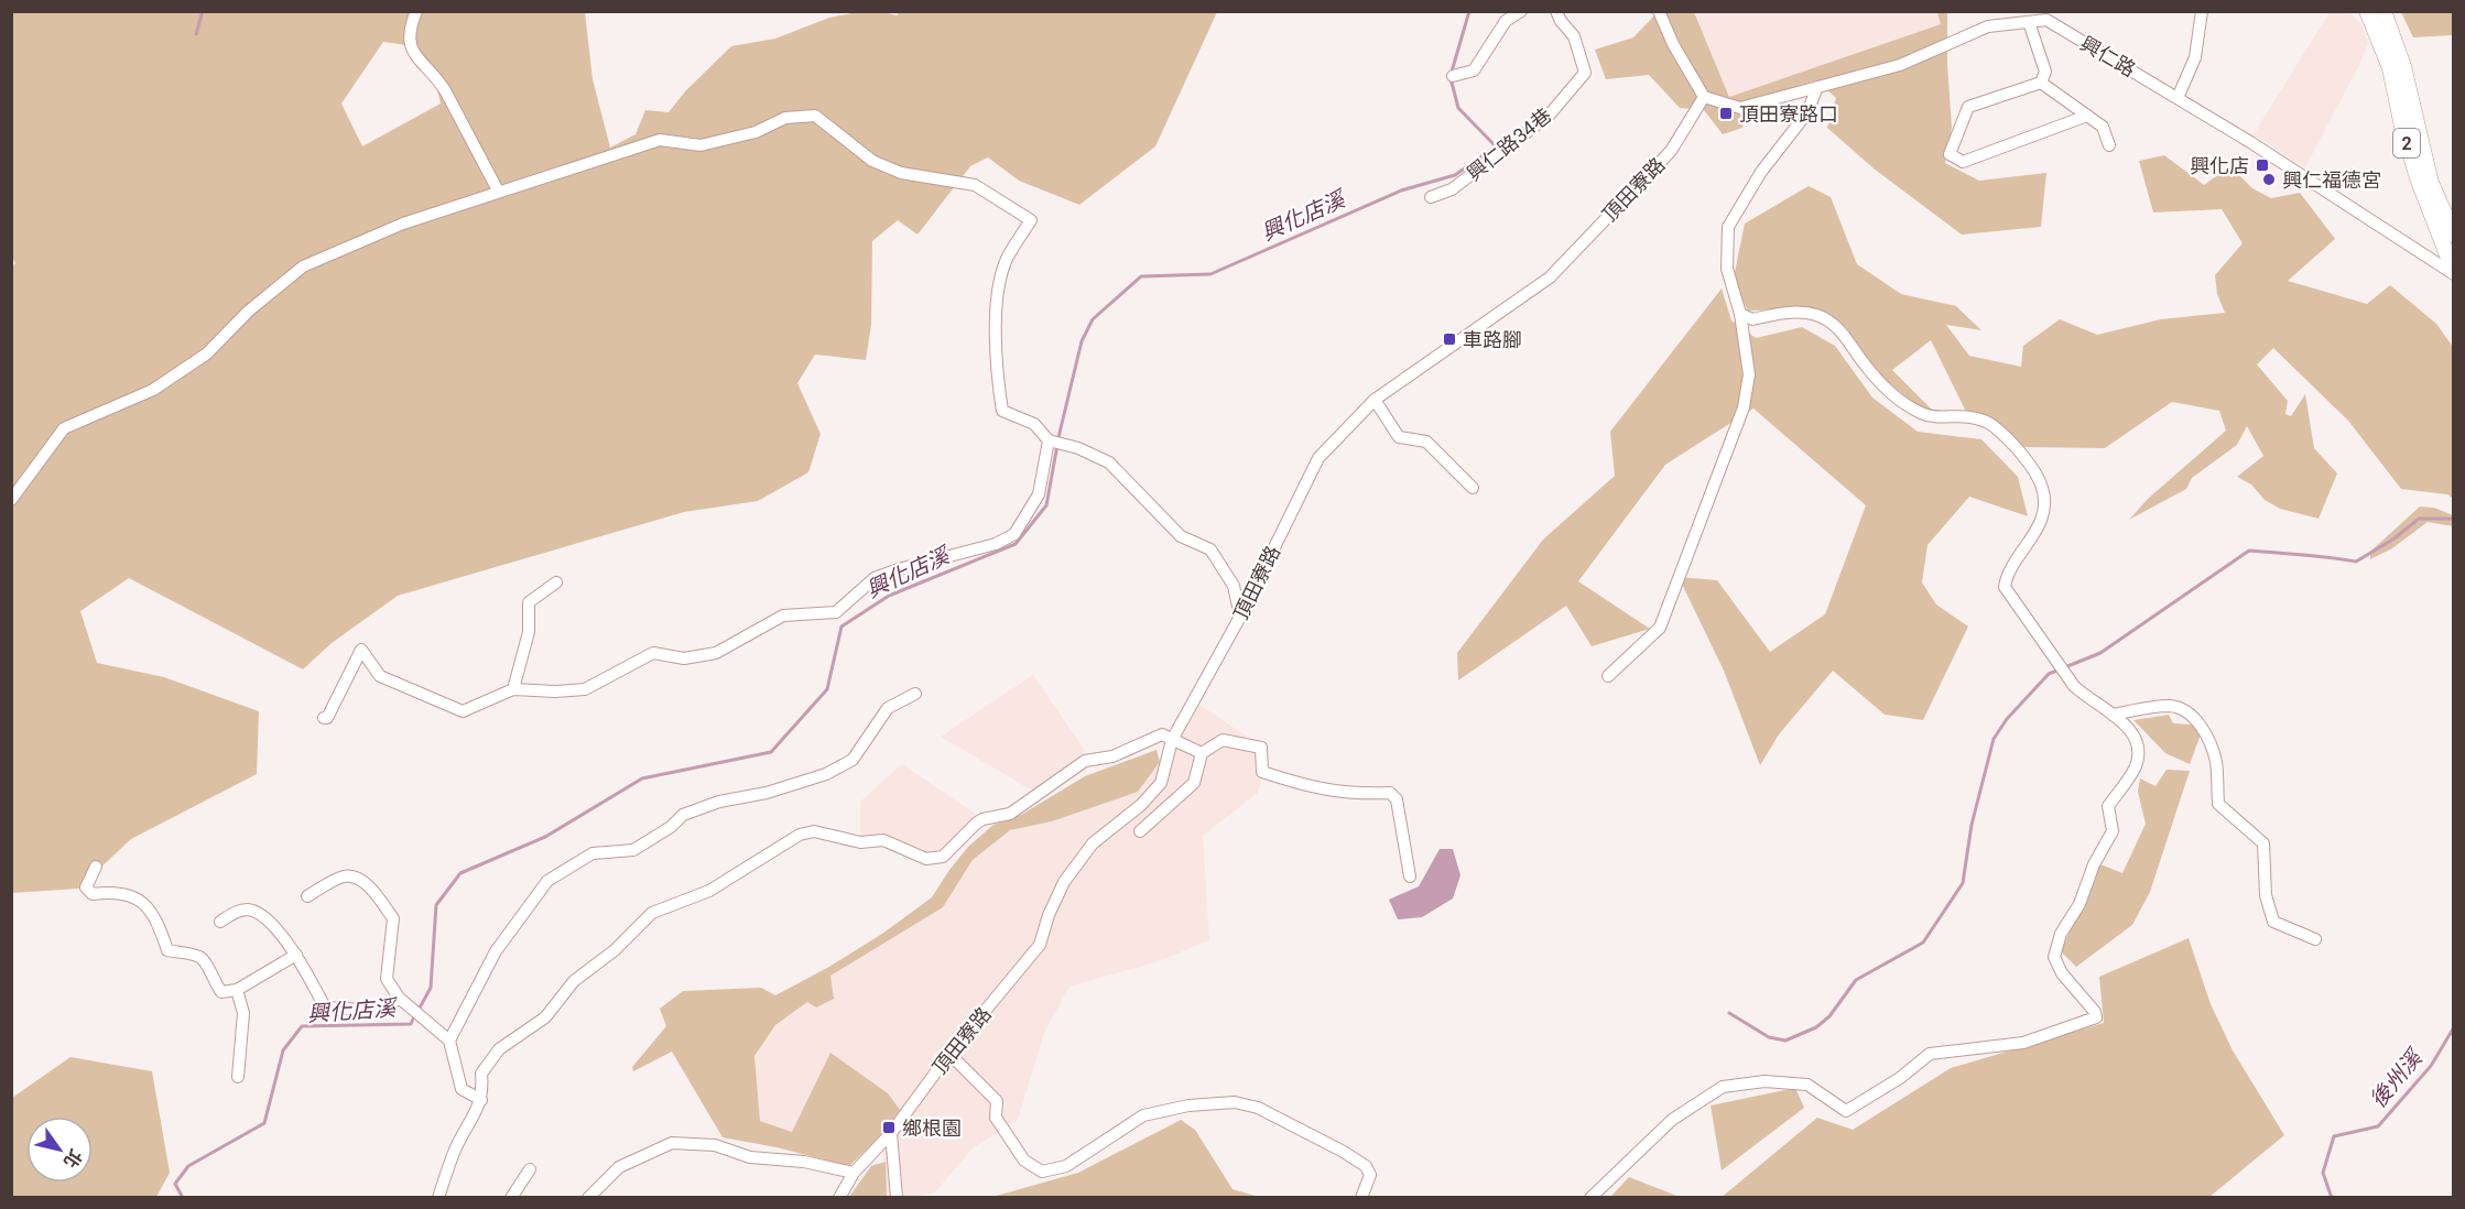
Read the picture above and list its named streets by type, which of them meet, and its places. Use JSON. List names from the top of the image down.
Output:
{
  "streets": {
    "main road": ["2"],
    "street": ["興仁路", "興仁路34巷", "頂田寮路"]
  },
  "crossings": [
    ["興仁路", "2"],
    ["興仁路", "頂田寮路"]
  ],
  "water": ["興化店溪", "後州溪"],
  "places": {
    "transit": [
      "頂田寮路口",
      "興化店",
      "車路腳",
      "鄉根園"
    ],
    "other": ["興仁福德宮"]
  },
  "north": "bottom right"
}
